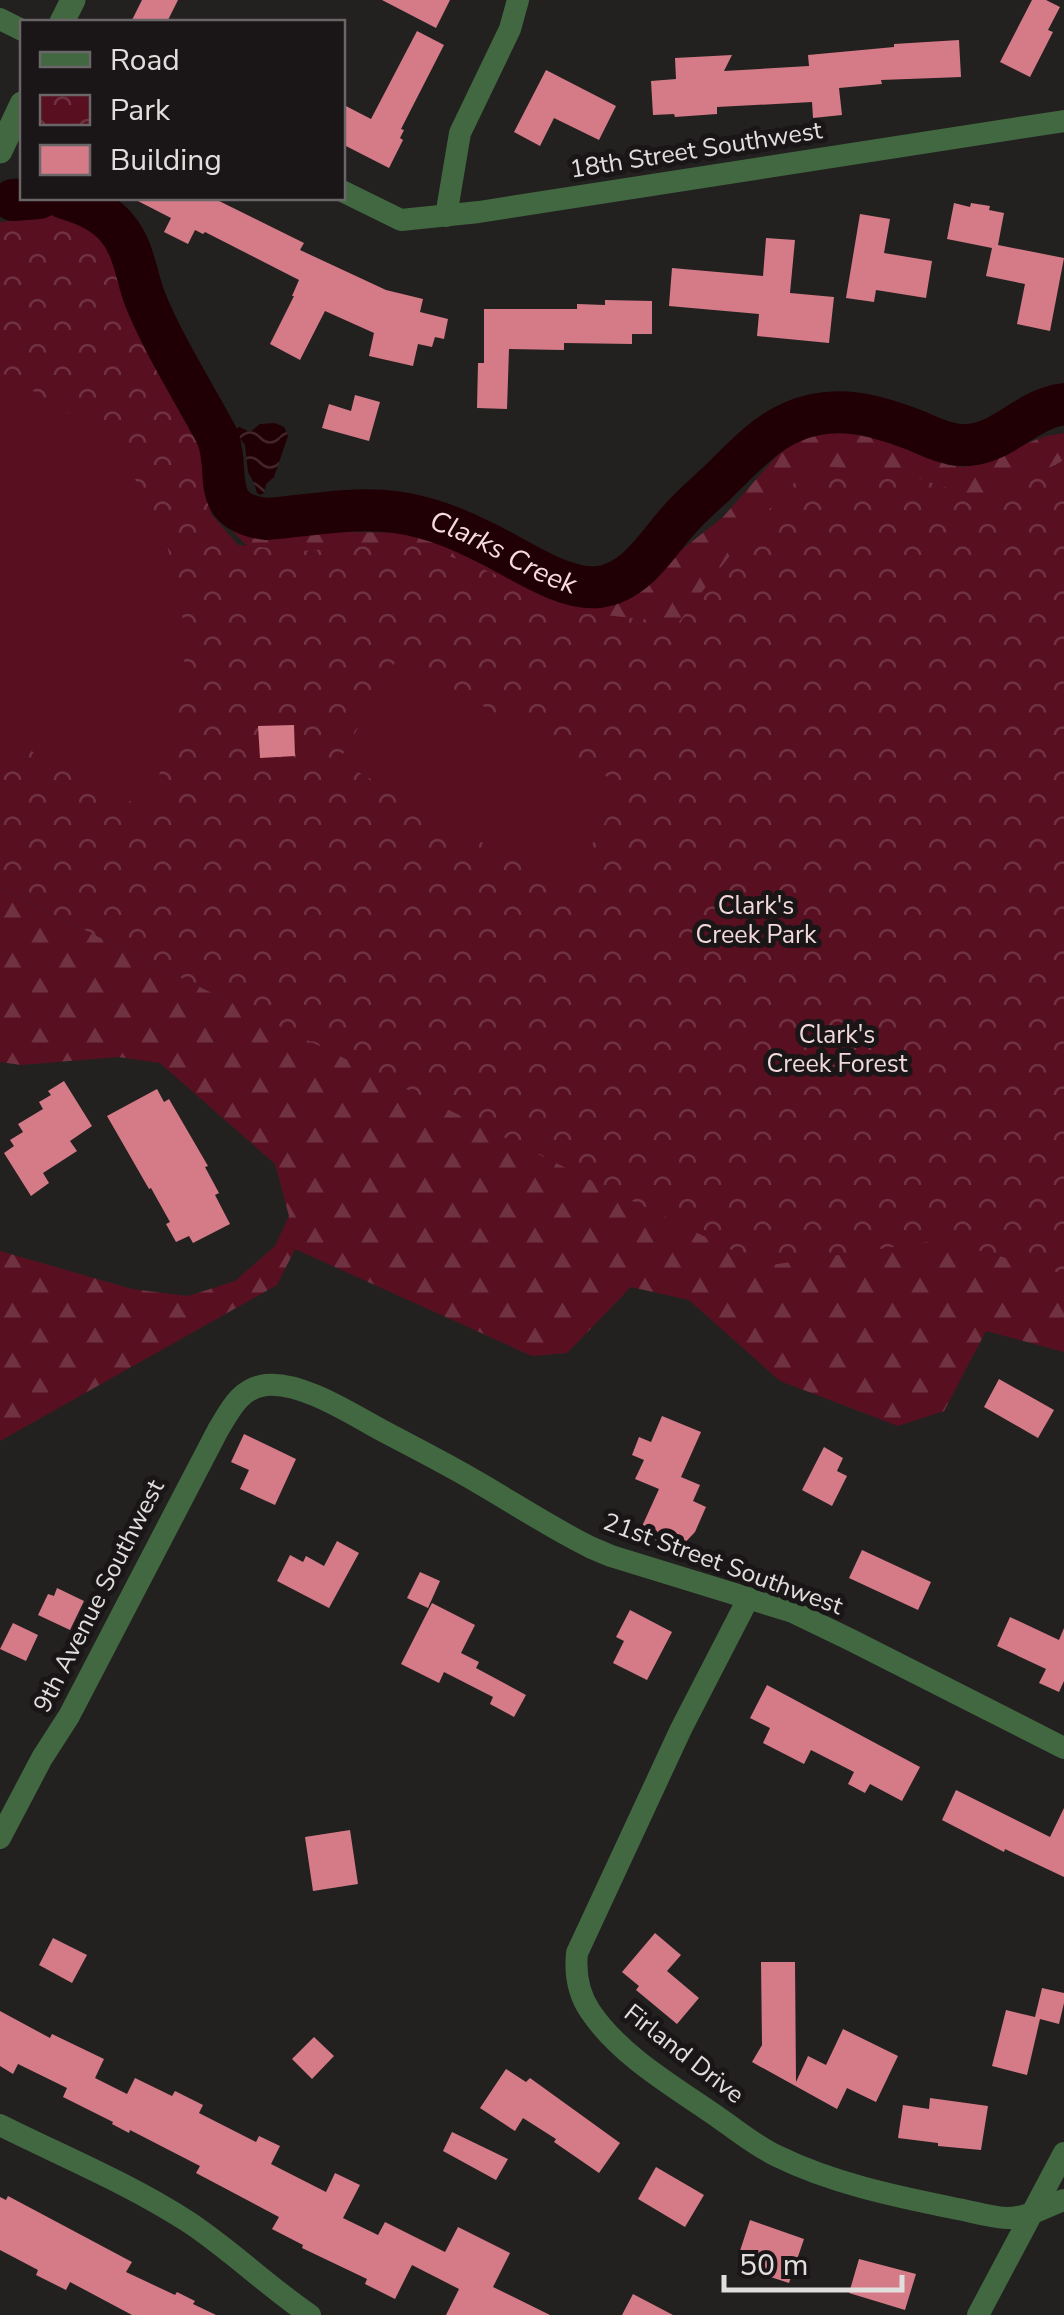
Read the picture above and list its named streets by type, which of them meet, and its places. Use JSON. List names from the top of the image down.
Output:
{
  "streets": {
    "street": [
      "18th Street Southwest",
      "21st Street Southwest",
      "9th Avenue Southwest",
      "Firland Drive"
    ]
  },
  "crossings": [
    ["21st Street Southwest", "9th Avenue Southwest"],
    ["21st Street Southwest", "Firland Drive"]
  ],
  "water": ["Clarks Creek"],
  "parks": ["Clark's Creek Park", "Clark's Creek Forest"],
  "legend": ["Road", "Park", "Building"],
  "scale_bar": "50 m"
}
